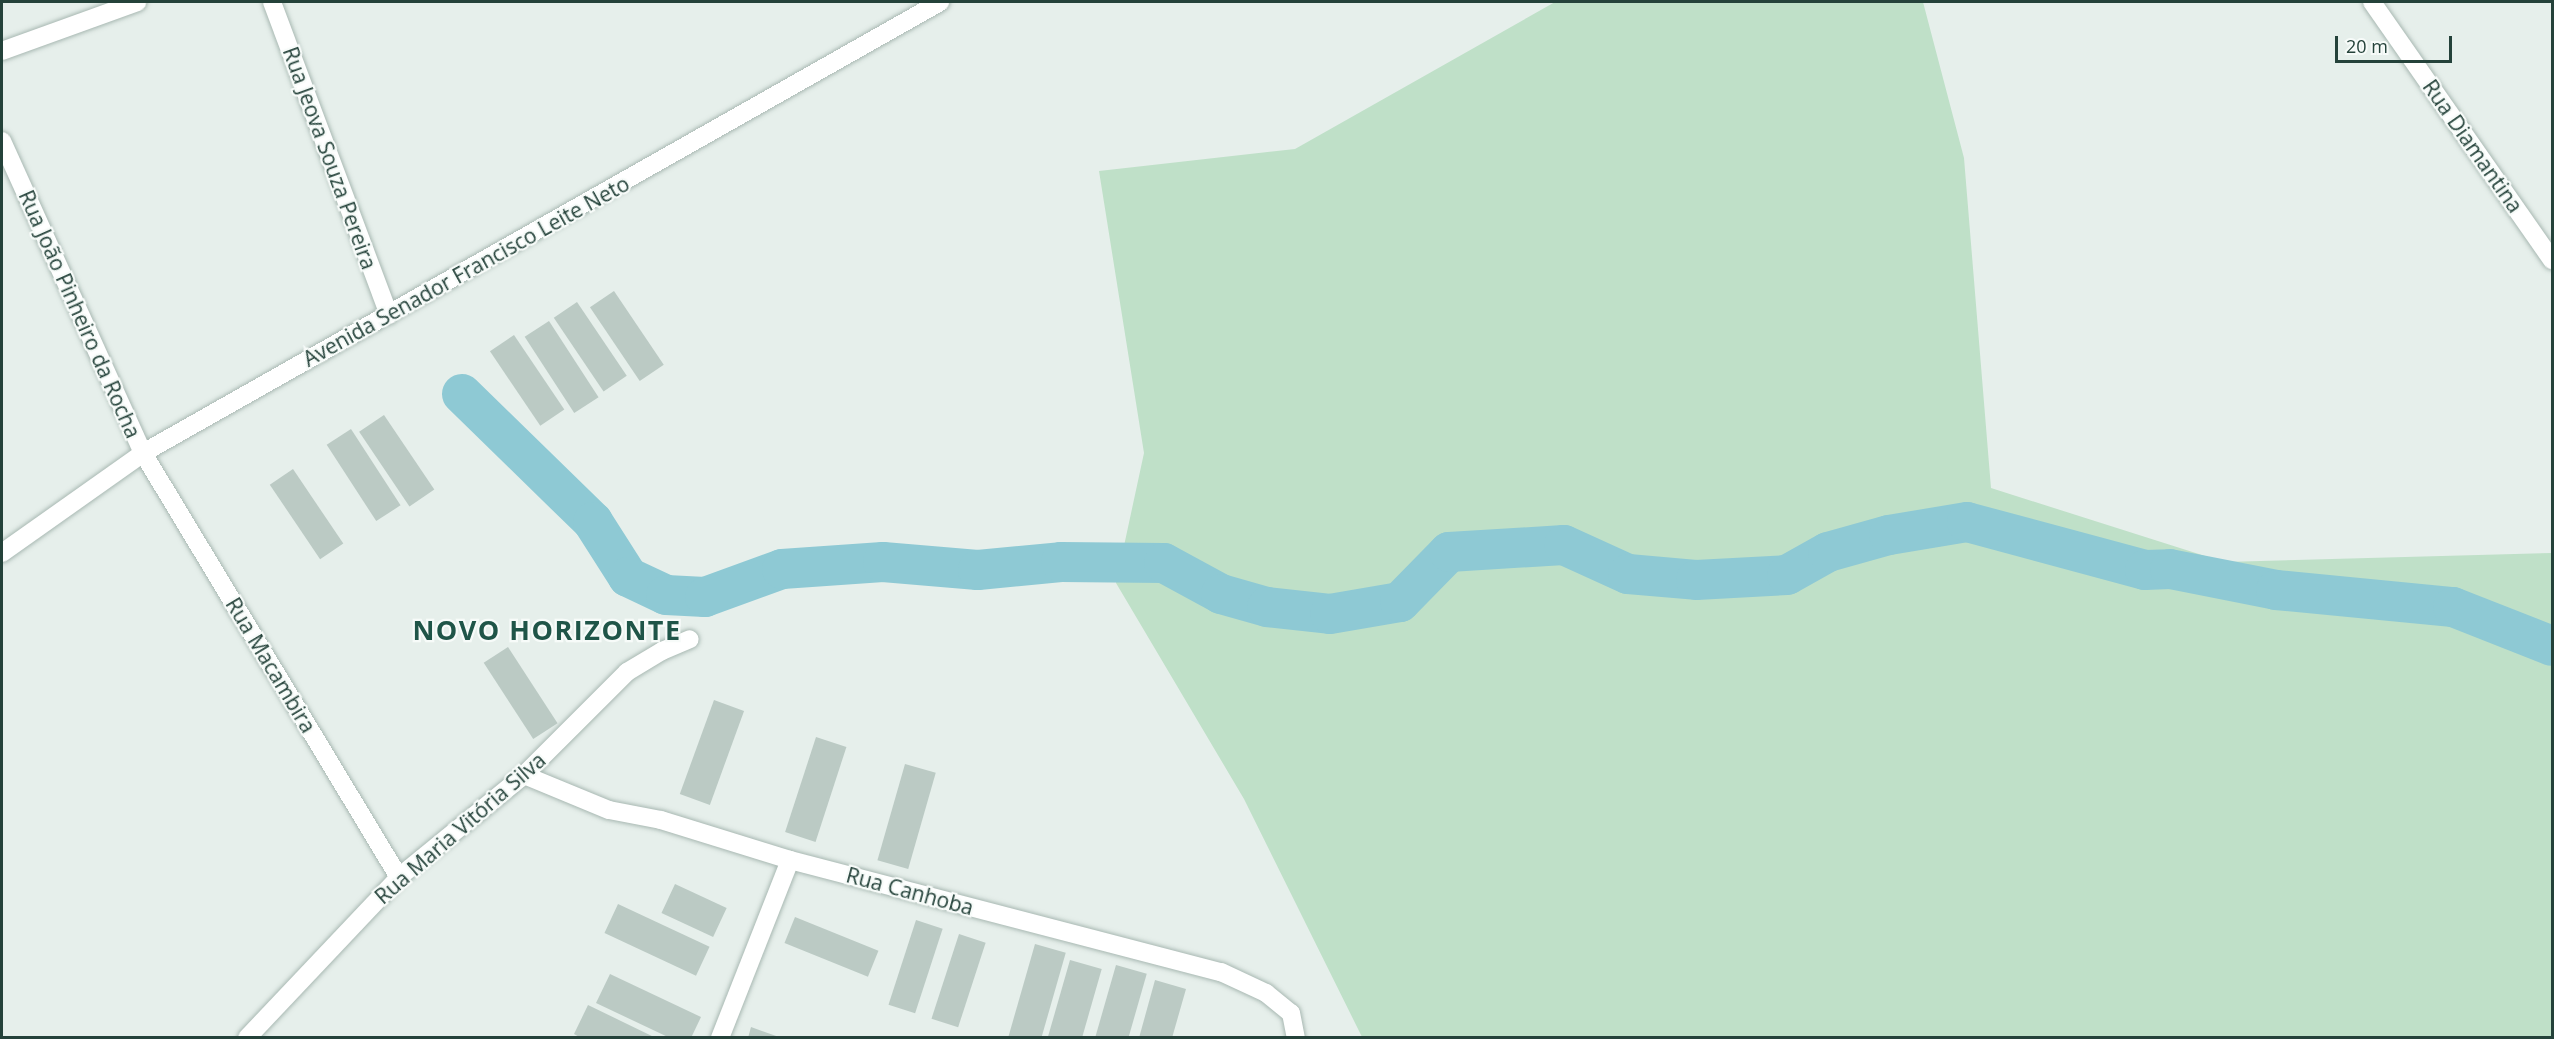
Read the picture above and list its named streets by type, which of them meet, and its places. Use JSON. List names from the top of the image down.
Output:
{
  "streets": {
    "street": [
      "Rua Diamantina",
      "Rua Jeova Souza Pereira",
      "Avenida Senador Francisco Leite Neto",
      "Rua João Pinheiro da Rocha",
      "Rua Macambira",
      "Rua Maria Vitória Silva",
      "Rua Canhoba"
    ]
  },
  "crossings": [
    ["Rua Jeova Souza Pereira", "Avenida Senador Francisco Leite Neto"],
    ["Avenida Senador Francisco Leite Neto", "Rua João Pinheiro da Rocha"],
    ["Avenida Senador Francisco Leite Neto", "Rua Macambira"],
    ["Rua João Pinheiro da Rocha", "Rua Macambira"],
    ["Rua Macambira", "Rua Maria Vitória Silva"],
    ["Rua Maria Vitória Silva", "Rua Canhoba"]
  ],
  "districts": ["NOVO HORIZONTE"],
  "scale_bar": "20 m"
}
